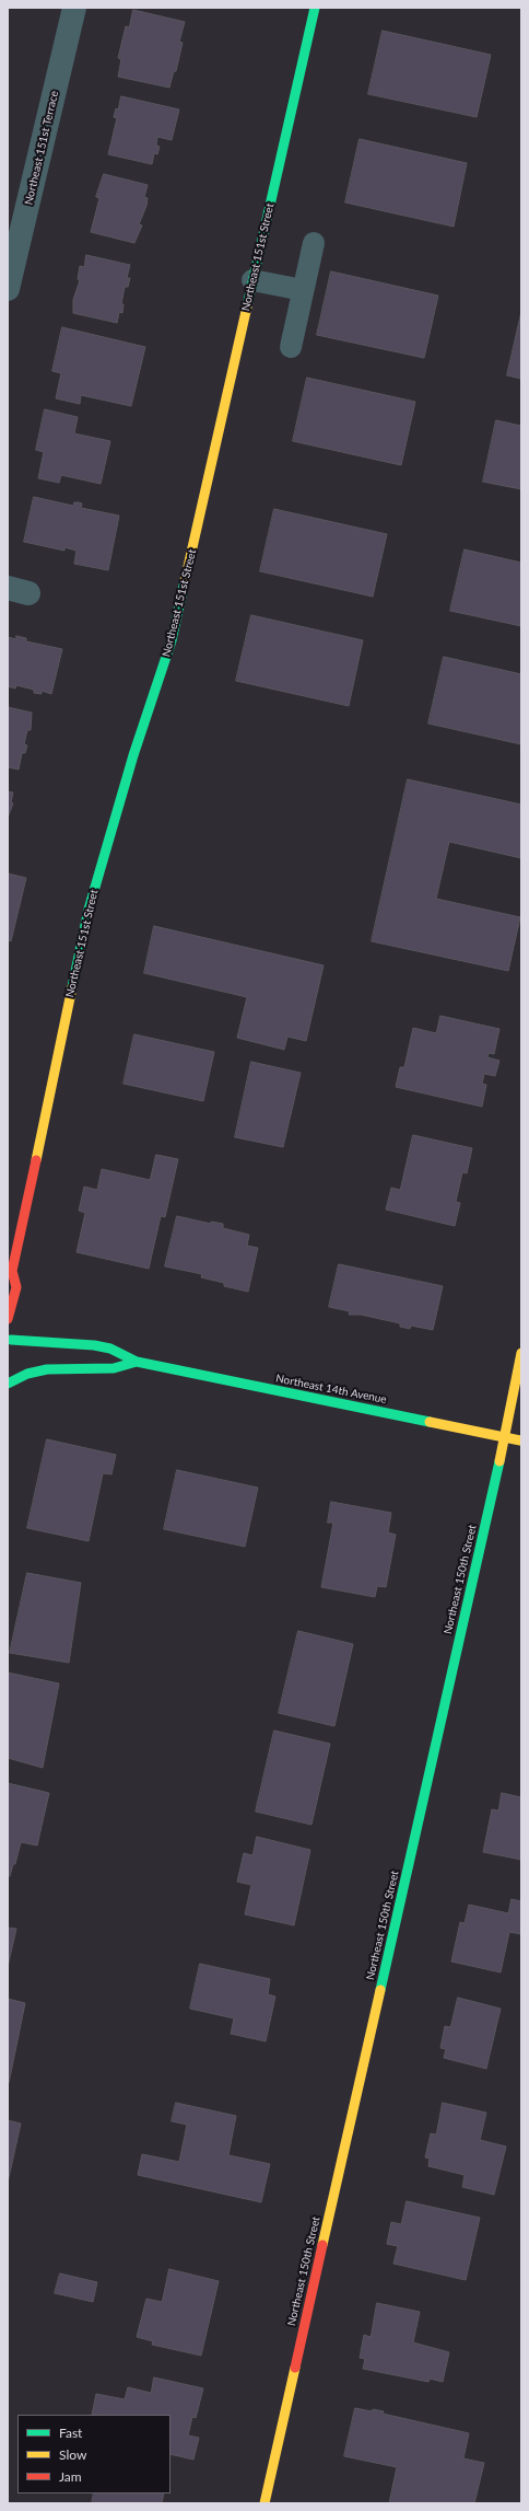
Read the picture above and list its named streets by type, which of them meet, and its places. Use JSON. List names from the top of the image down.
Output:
{
  "streets": {
    "street": [
      "Northeast 151st Terrace",
      "Northeast 151st Street",
      "Northeast 14th Avenue",
      "Northeast 150th Street"
    ]
  },
  "crossings": [
    ["Northeast 14th Avenue", "Northeast 150th Street"]
  ],
  "legend": ["Fast", "Slow", "Jam"]
}
